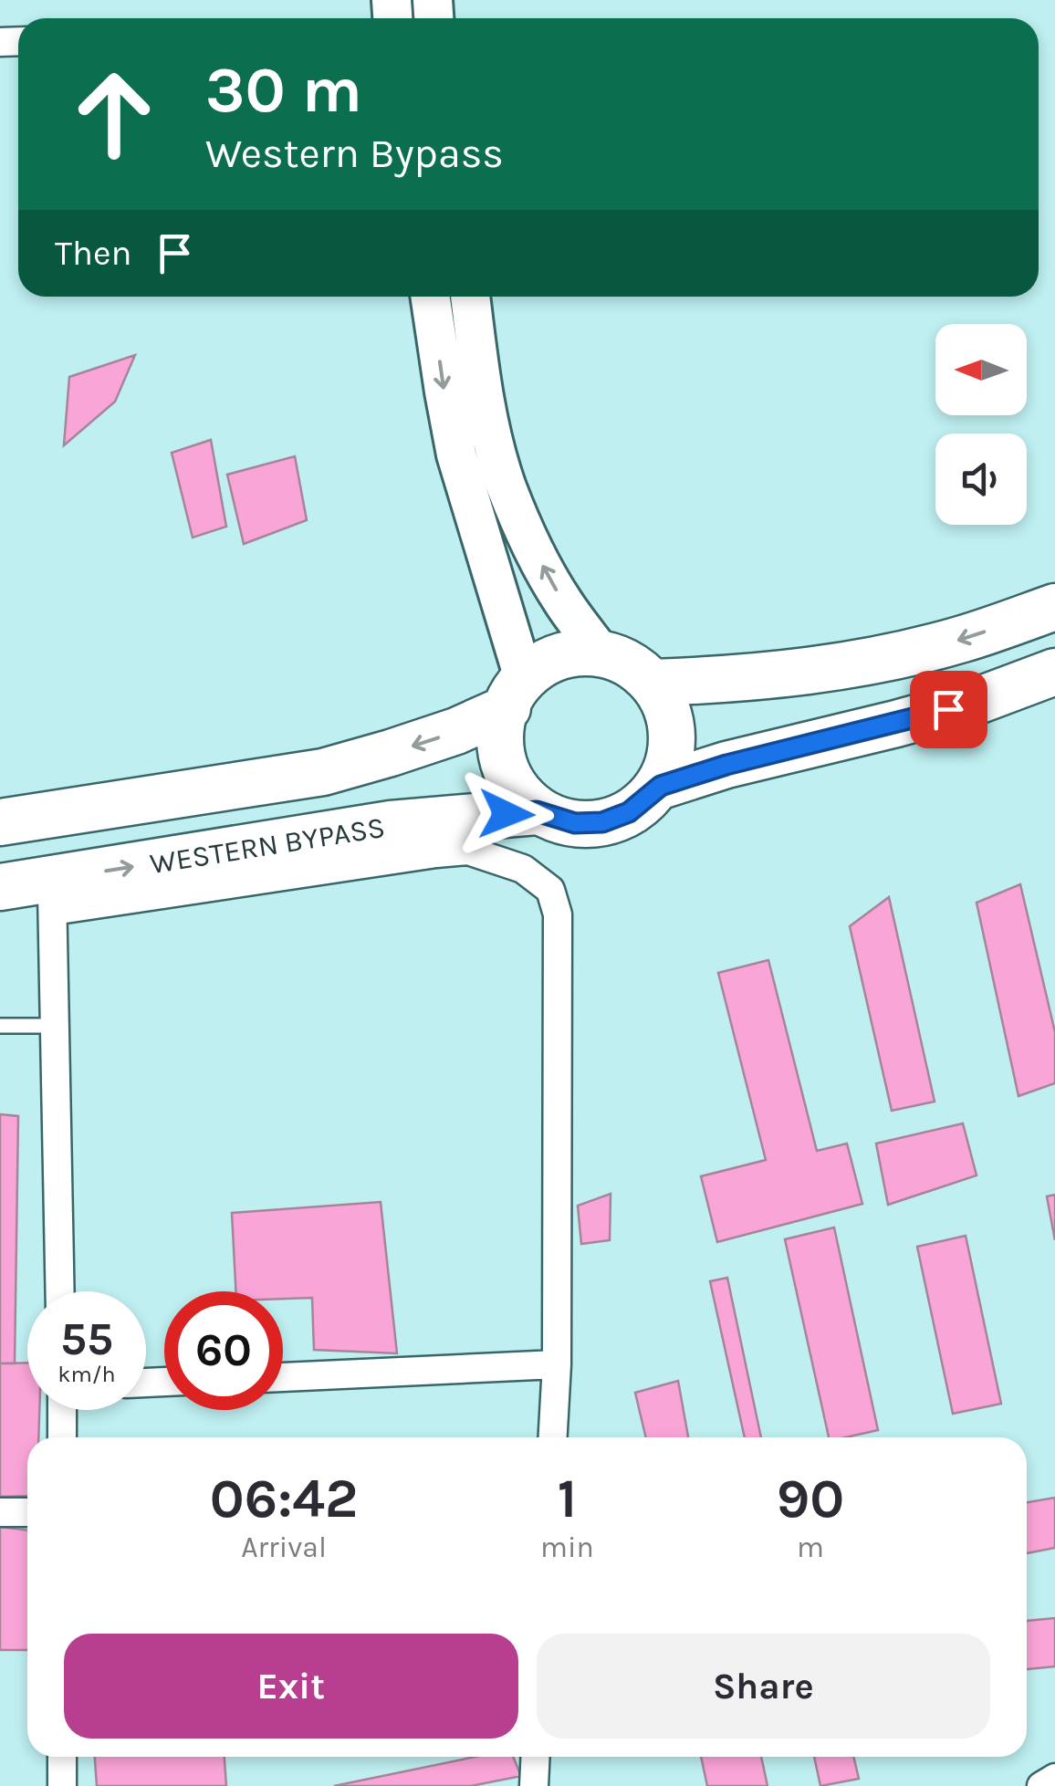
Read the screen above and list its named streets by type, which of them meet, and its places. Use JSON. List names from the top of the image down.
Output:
{
  "streets": {
    "main road": ["WESTERN BYPASS"]
  },
  "north": "left",
  "page": {
    "turn": ["30 m", "Western Bypass"],
    "then": "Then",
    "speed": "55 km/h",
    "limit": "60",
    "eta": [
      "06:42",
      "Arrival",
      "1",
      "min",
      "90",
      "m"
    ],
    "buttons": ["Exit", "Share"]
  }
}
